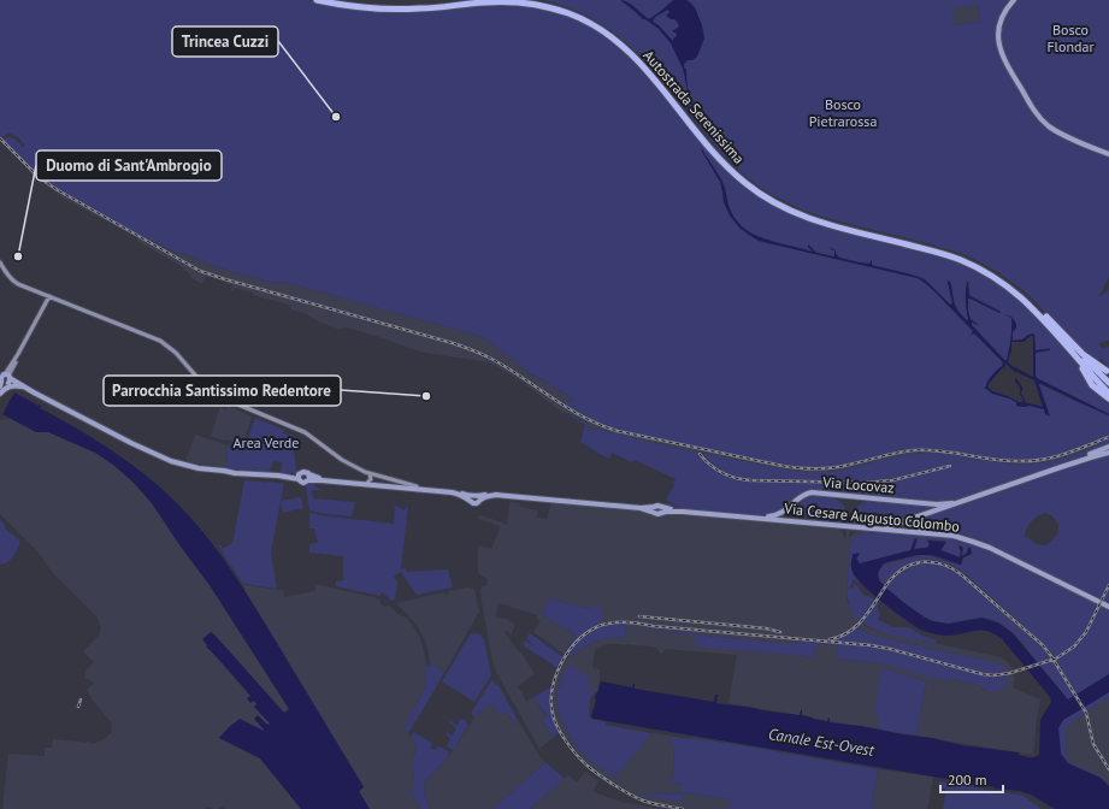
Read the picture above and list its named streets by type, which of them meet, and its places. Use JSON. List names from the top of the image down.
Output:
{
  "streets": {
    "highway": ["Autostrada Serenissima"],
    "main road": ["Via Locovaz", "Via Cesare Augusto Colombo"]
  },
  "crossings": [
    ["Via Locovaz", "Via Cesare Augusto Colombo"]
  ],
  "water": ["Canale Est-Ovest"],
  "parks": ["Bosco Flondar", "Bosco Pietrarossa", "Area Verde"],
  "places": ["Trincea Cuzzi", "Duomo di Sant'Ambrogio", "Parrocchia Santissimo Redentore"],
  "scale_bar": "200 m"
}
